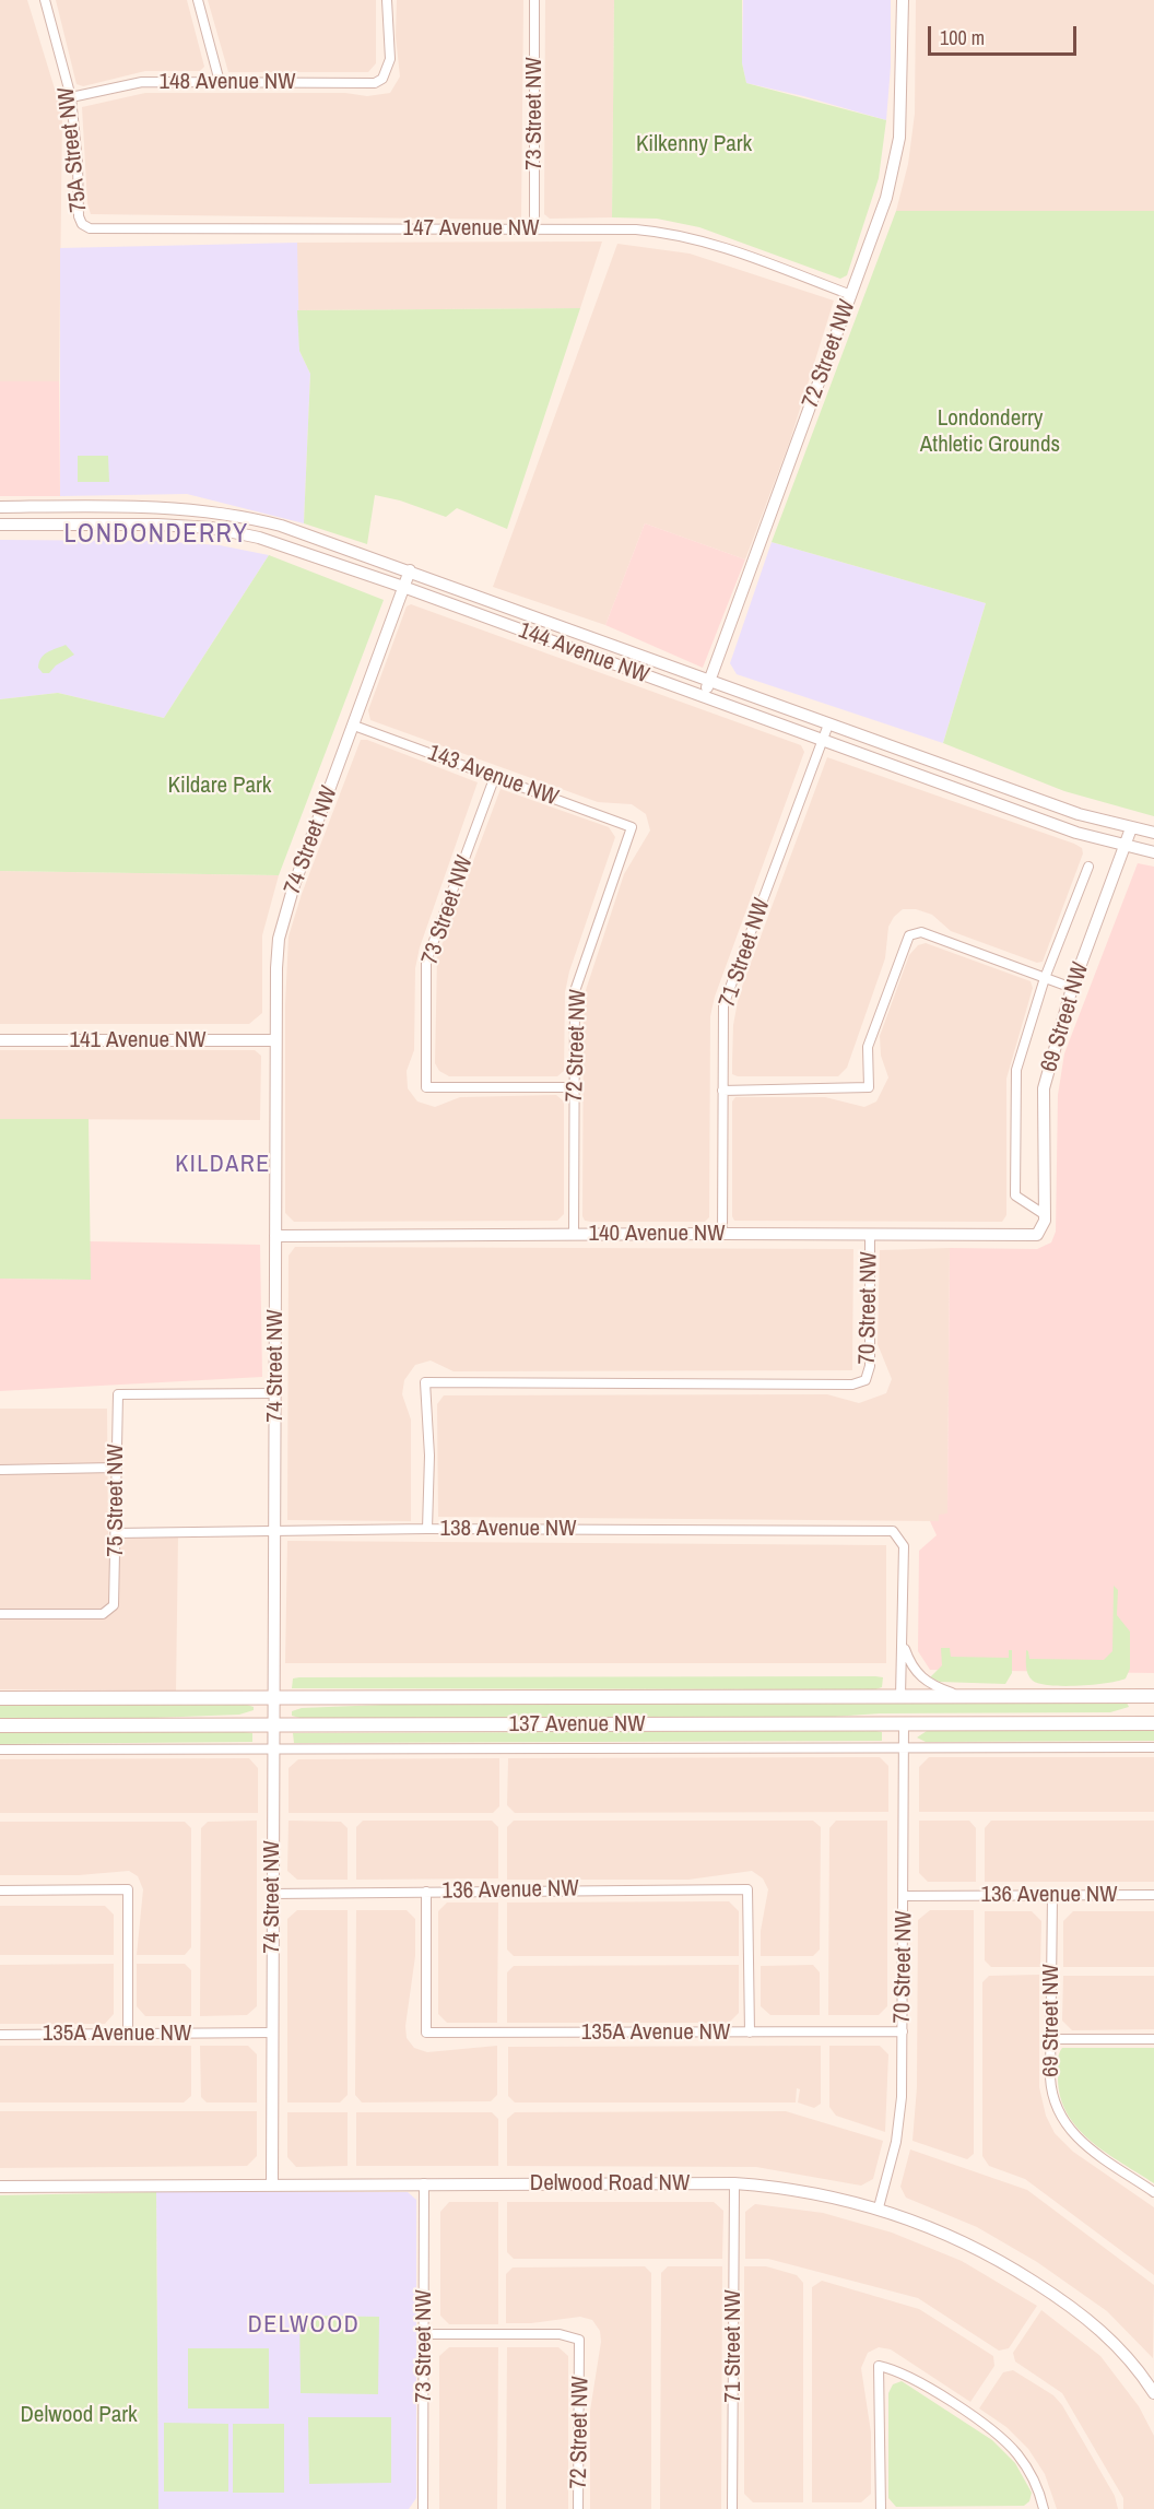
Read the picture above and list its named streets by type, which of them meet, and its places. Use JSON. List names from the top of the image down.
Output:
{
  "streets": {
    "main road": ["137 Avenue NW"],
    "street": [
      "148 Avenue NW",
      "73 Street NW",
      "75A Street NW",
      "147 Avenue NW",
      "72 Street NW",
      "144 Avenue NW",
      "143 Avenue NW",
      "74 Street NW",
      "71 Street NW",
      "69 Street NW",
      "141 Avenue NW",
      "140 Avenue NW",
      "70 Street NW",
      "75 Street NW",
      "138 Avenue NW",
      "136 Avenue NW",
      "135A Avenue NW",
      "Delwood Road NW"
    ]
  },
  "crossings": [
    ["148 Avenue NW", "75A Street NW"],
    ["73 Street NW", "147 Avenue NW"],
    ["73 Street NW", "72 Street NW"],
    ["73 Street NW", "143 Avenue NW"],
    ["73 Street NW", "Delwood Road NW"],
    ["75A Street NW", "147 Avenue NW"],
    ["147 Avenue NW", "72 Street NW"],
    ["72 Street NW", "144 Avenue NW"],
    ["72 Street NW", "143 Avenue NW"],
    ["72 Street NW", "140 Avenue NW"],
    ["144 Avenue NW", "74 Street NW"],
    ["144 Avenue NW", "71 Street NW"],
    ["144 Avenue NW", "69 Street NW"],
    ["143 Avenue NW", "74 Street NW"],
    ["74 Street NW", "141 Avenue NW"],
    ["74 Street NW", "140 Avenue NW"],
    ["74 Street NW", "75 Street NW"],
    ["74 Street NW", "138 Avenue NW"],
    ["74 Street NW", "137 Avenue NW"],
    ["74 Street NW", "136 Avenue NW"],
    ["74 Street NW", "135A Avenue NW"],
    ["74 Street NW", "Delwood Road NW"],
    ["71 Street NW", "140 Avenue NW"],
    ["71 Street NW", "Delwood Road NW"],
    ["69 Street NW", "140 Avenue NW"],
    ["69 Street NW", "136 Avenue NW"],
    ["140 Avenue NW", "70 Street NW"],
    ["70 Street NW", "138 Avenue NW"],
    ["70 Street NW", "137 Avenue NW"],
    ["70 Street NW", "136 Avenue NW"],
    ["70 Street NW", "135A Avenue NW"],
    ["70 Street NW", "Delwood Road NW"],
    ["75 Street NW", "138 Avenue NW"],
    ["138 Avenue NW", "137 Avenue NW"],
    ["136 Avenue NW", "135A Avenue NW"]
  ],
  "districts": ["LONDONDERRY", "KILDARE", "DELWOOD"],
  "parks": [
    "Kilkenny Park",
    "Londonderry Athletic Grounds",
    "Kildare Park",
    "Delwood Park"
  ],
  "scale_bar": "100 m"
}
